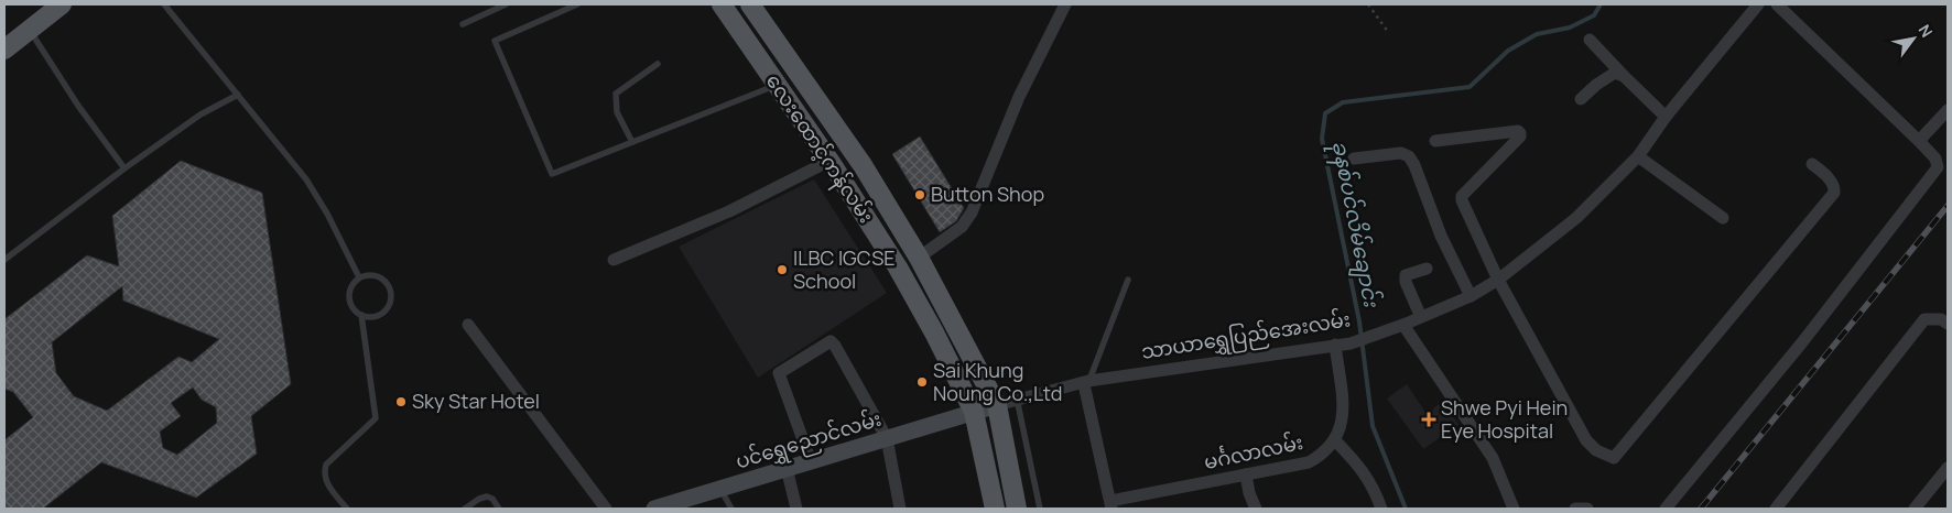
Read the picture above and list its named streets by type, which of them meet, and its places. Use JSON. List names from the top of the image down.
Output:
{
  "streets": {
    "main road": ["လေးထောင့်ကန်လမ်း"],
    "street": ["သာယာရွှေပြည်အေးလမ်း", "ပင်ရွှေညောင်လမ်း", "မင်္ဂလာလမ်း"]
  },
  "crossings": [
    ["လေးထောင့်ကန်လမ်း", "သာယာရွှေပြည်အေးလမ်း"],
    ["လေးထောင့်ကန်လမ်း", "ပင်ရွှေညောင်လမ်း"],
    ["သာယာရွှေပြည်အေးလမ်း", "ပင်ရွှေညောင်လမ်း"],
    ["သာယာရွှေပြည်အေးလမ်း", "မင်္ဂလာလမ်း"]
  ],
  "water": ["ခုနစ်ပင်လိမ်ချောင်း"],
  "places": {
    "other": [
      "Button Shop",
      "ILBC IGCSE School",
      "Sai Khung Noung Co.,Ltd",
      "Sky Star Hotel"
    ],
    "health": ["Shwe Pyi Hein Eye Hospital"]
  },
  "north": "top right"
}
